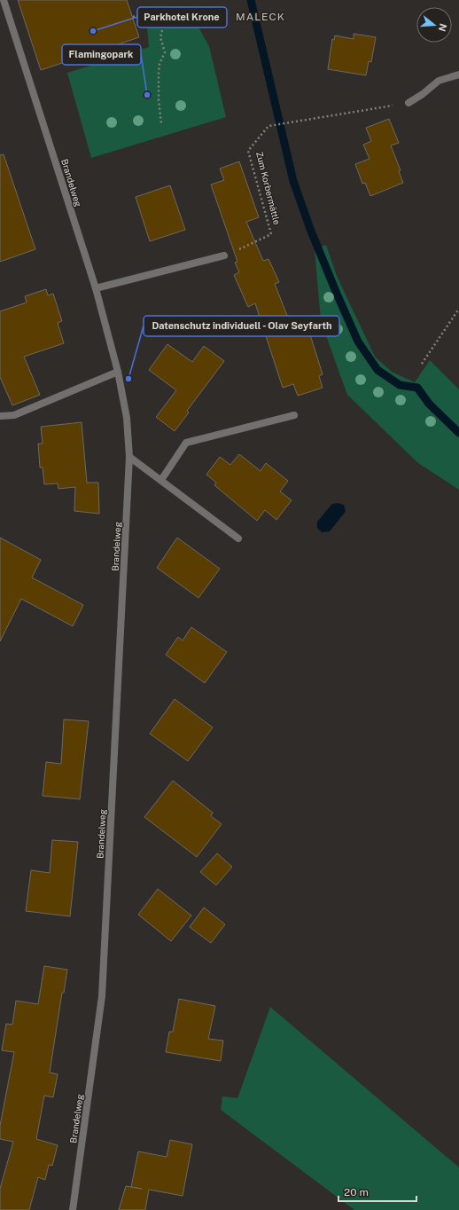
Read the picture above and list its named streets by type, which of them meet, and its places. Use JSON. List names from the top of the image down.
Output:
{
  "streets": {
    "street": ["Brandelweg"],
    "path": ["Zum Korbermättle"]
  },
  "districts": ["MALECK"],
  "places": ["Parkhotel Krone", "Flamingopark", "Datenschutz individuell - Olav Seyfarth"],
  "scale_bar": "20 m",
  "north": "right"
}
